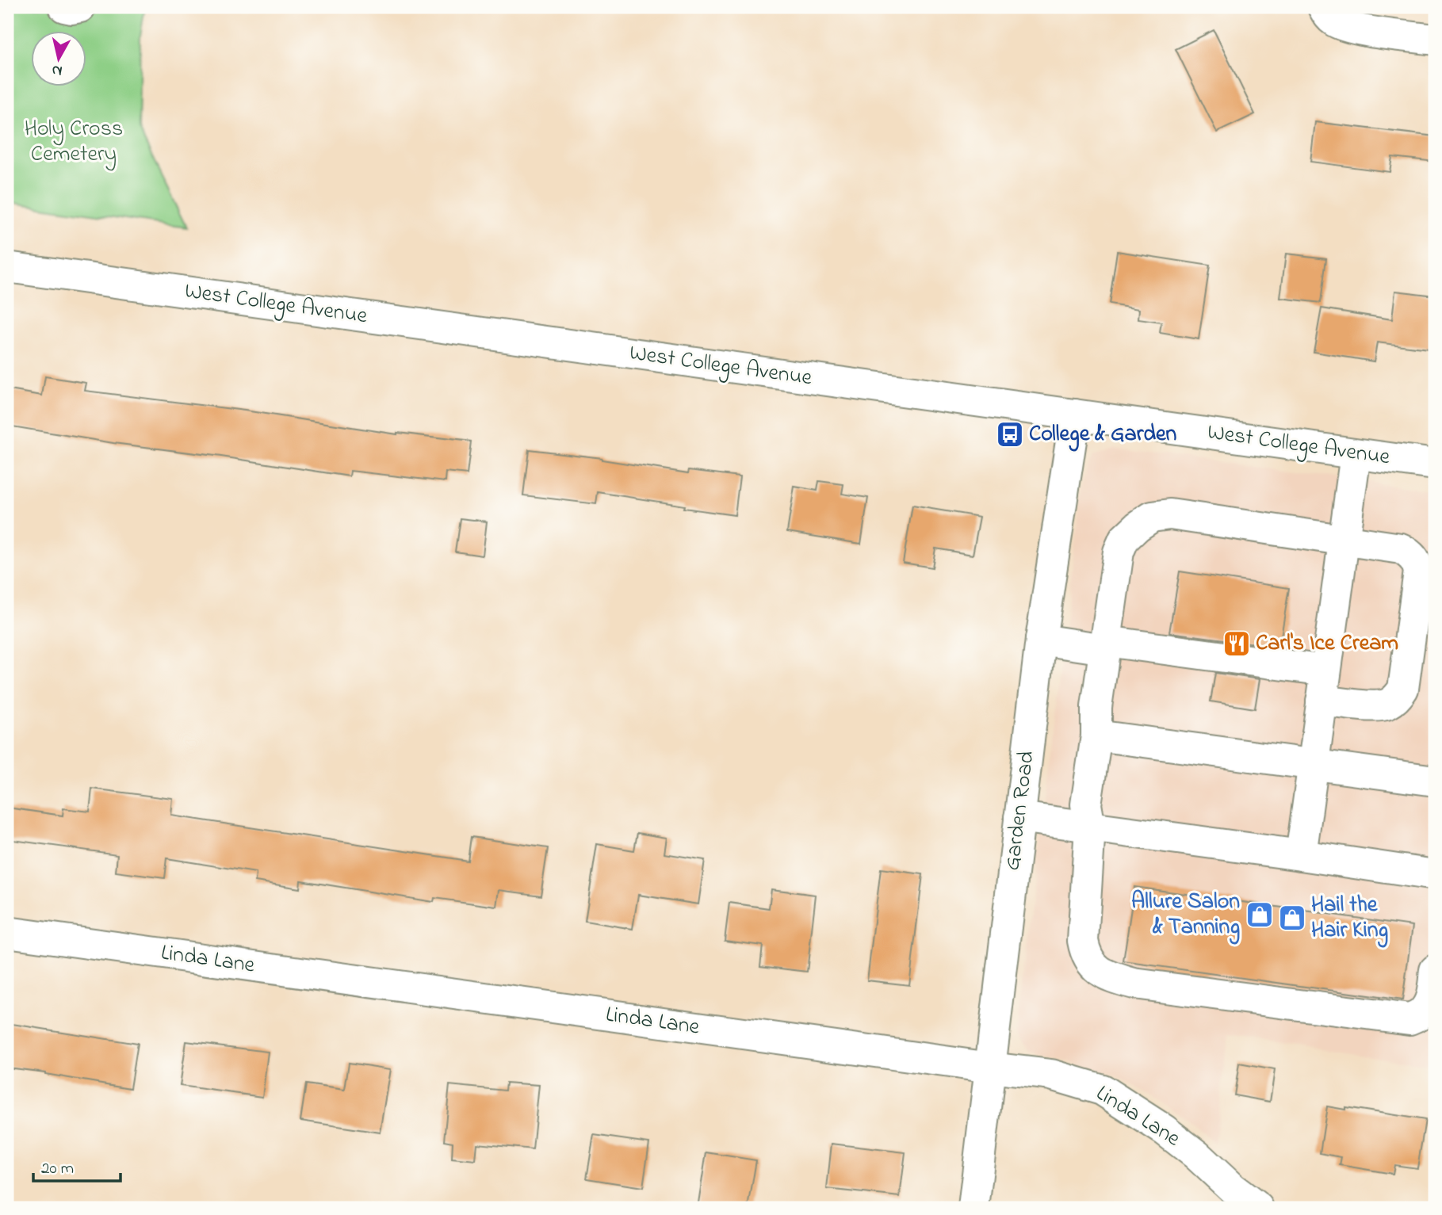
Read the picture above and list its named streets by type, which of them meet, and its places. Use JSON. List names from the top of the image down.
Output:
{
  "streets": {
    "street": ["West College Avenue", "Garden Road", "Linda Lane"]
  },
  "crossings": [
    ["West College Avenue", "Garden Road"],
    ["Garden Road", "Linda Lane"]
  ],
  "parks": ["Holy Cross Cemetery"],
  "places": {
    "bus stop": ["College & Garden"],
    "restaurant": ["Carl's Ice Cream"],
    "shop": ["Allure Salon & Tanning", "Hail the Hair King"]
  },
  "scale_bar": "20 m",
  "north": "bottom"
}
